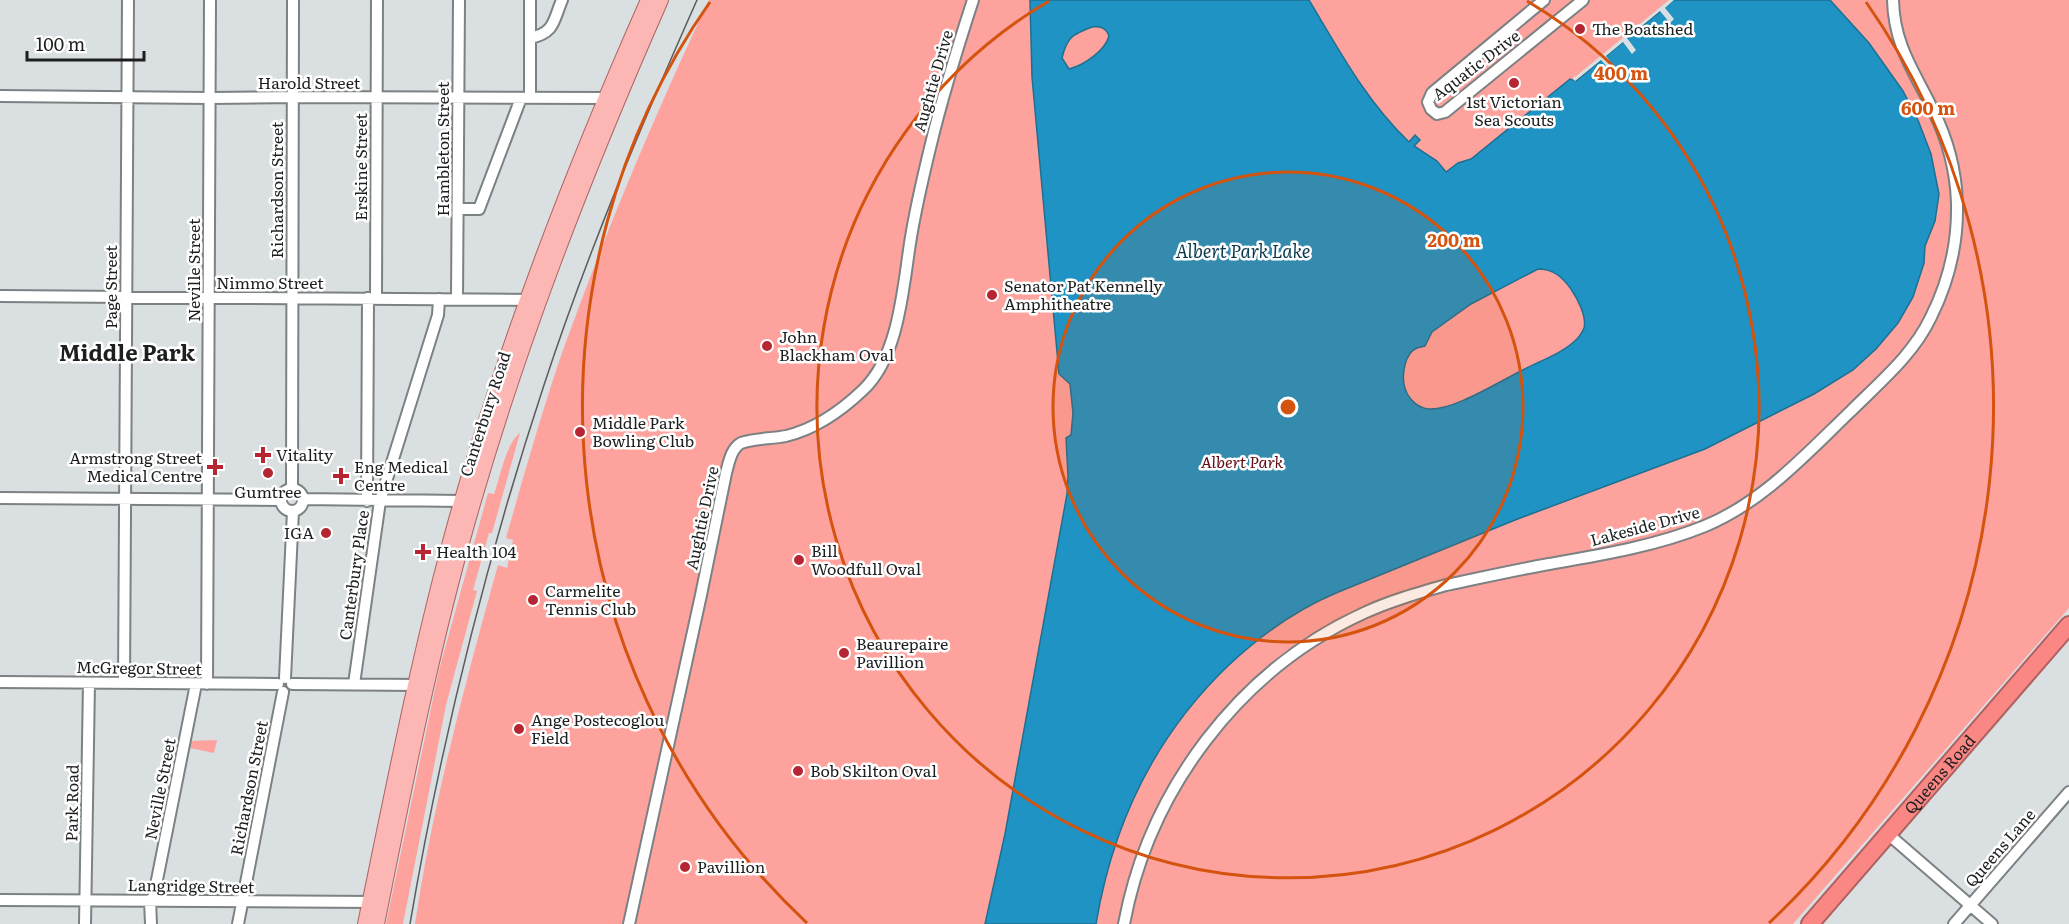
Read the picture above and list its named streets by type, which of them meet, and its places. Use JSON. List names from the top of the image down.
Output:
{
  "streets": {
    "highway": ["Queens Road"],
    "main road": ["Canterbury Road"],
    "street": [
      "Aquatic Drive",
      "Aughtie Drive",
      "Harold Street",
      "Hambleton Street",
      "Erskine Street",
      "Richardson Street",
      "Neville Street",
      "Nimmo Street",
      "Page Street",
      "Lakeside Drive",
      "Canterbury Place",
      "McGregor Street",
      "Park Road",
      "Queens Lane",
      "Langridge Street"
    ]
  },
  "crossings": [
    ["Harold Street", "Hambleton Street"],
    ["Harold Street", "Erskine Street"],
    ["Harold Street", "Richardson Street"],
    ["Harold Street", "Neville Street"],
    ["Harold Street", "Page Street"],
    ["Harold Street", "Canterbury Road"],
    ["Hambleton Street", "Nimmo Street"],
    ["Erskine Street", "Nimmo Street"],
    ["Richardson Street", "Nimmo Street"],
    ["Richardson Street", "McGregor Street"],
    ["Richardson Street", "Langridge Street"],
    ["Neville Street", "Nimmo Street"],
    ["Neville Street", "McGregor Street"],
    ["Neville Street", "Langridge Street"],
    ["Nimmo Street", "Page Street"],
    ["Nimmo Street", "Canterbury Road"],
    ["Nimmo Street", "Canterbury Place"],
    ["Page Street", "McGregor Street"],
    ["Canterbury Road", "McGregor Street"],
    ["Canterbury Road", "Langridge Street"],
    ["Canterbury Place", "McGregor Street"],
    ["McGregor Street", "Park Road"],
    ["Park Road", "Langridge Street"]
  ],
  "districts": ["Middle Park"],
  "water": ["Albert Park Lake"],
  "parks": ["Albert Park"],
  "places": {
    "other": [
      "The Boatshed",
      "1st Victorian Sea Scouts",
      "Senator Pat Kennelly Amphitheatre",
      "John Blackham Oval",
      "Middle Park Bowling Club",
      "Gumtree",
      "IGA",
      "Bill Woodfull Oval",
      "Carmelite Tennis Club",
      "Beaurepaire Pavillion",
      "Ange Postecoglou Field",
      "Bob Skilton Oval",
      "Pavillion"
    ],
    "health": [
      "Vitality",
      "Armstrong Street Medical Centre",
      "Eng Medical Centre",
      "Health 104"
    ]
  },
  "scale_bar": "100 m",
  "rings": ["400 m", "600 m", "200 m"]
}
